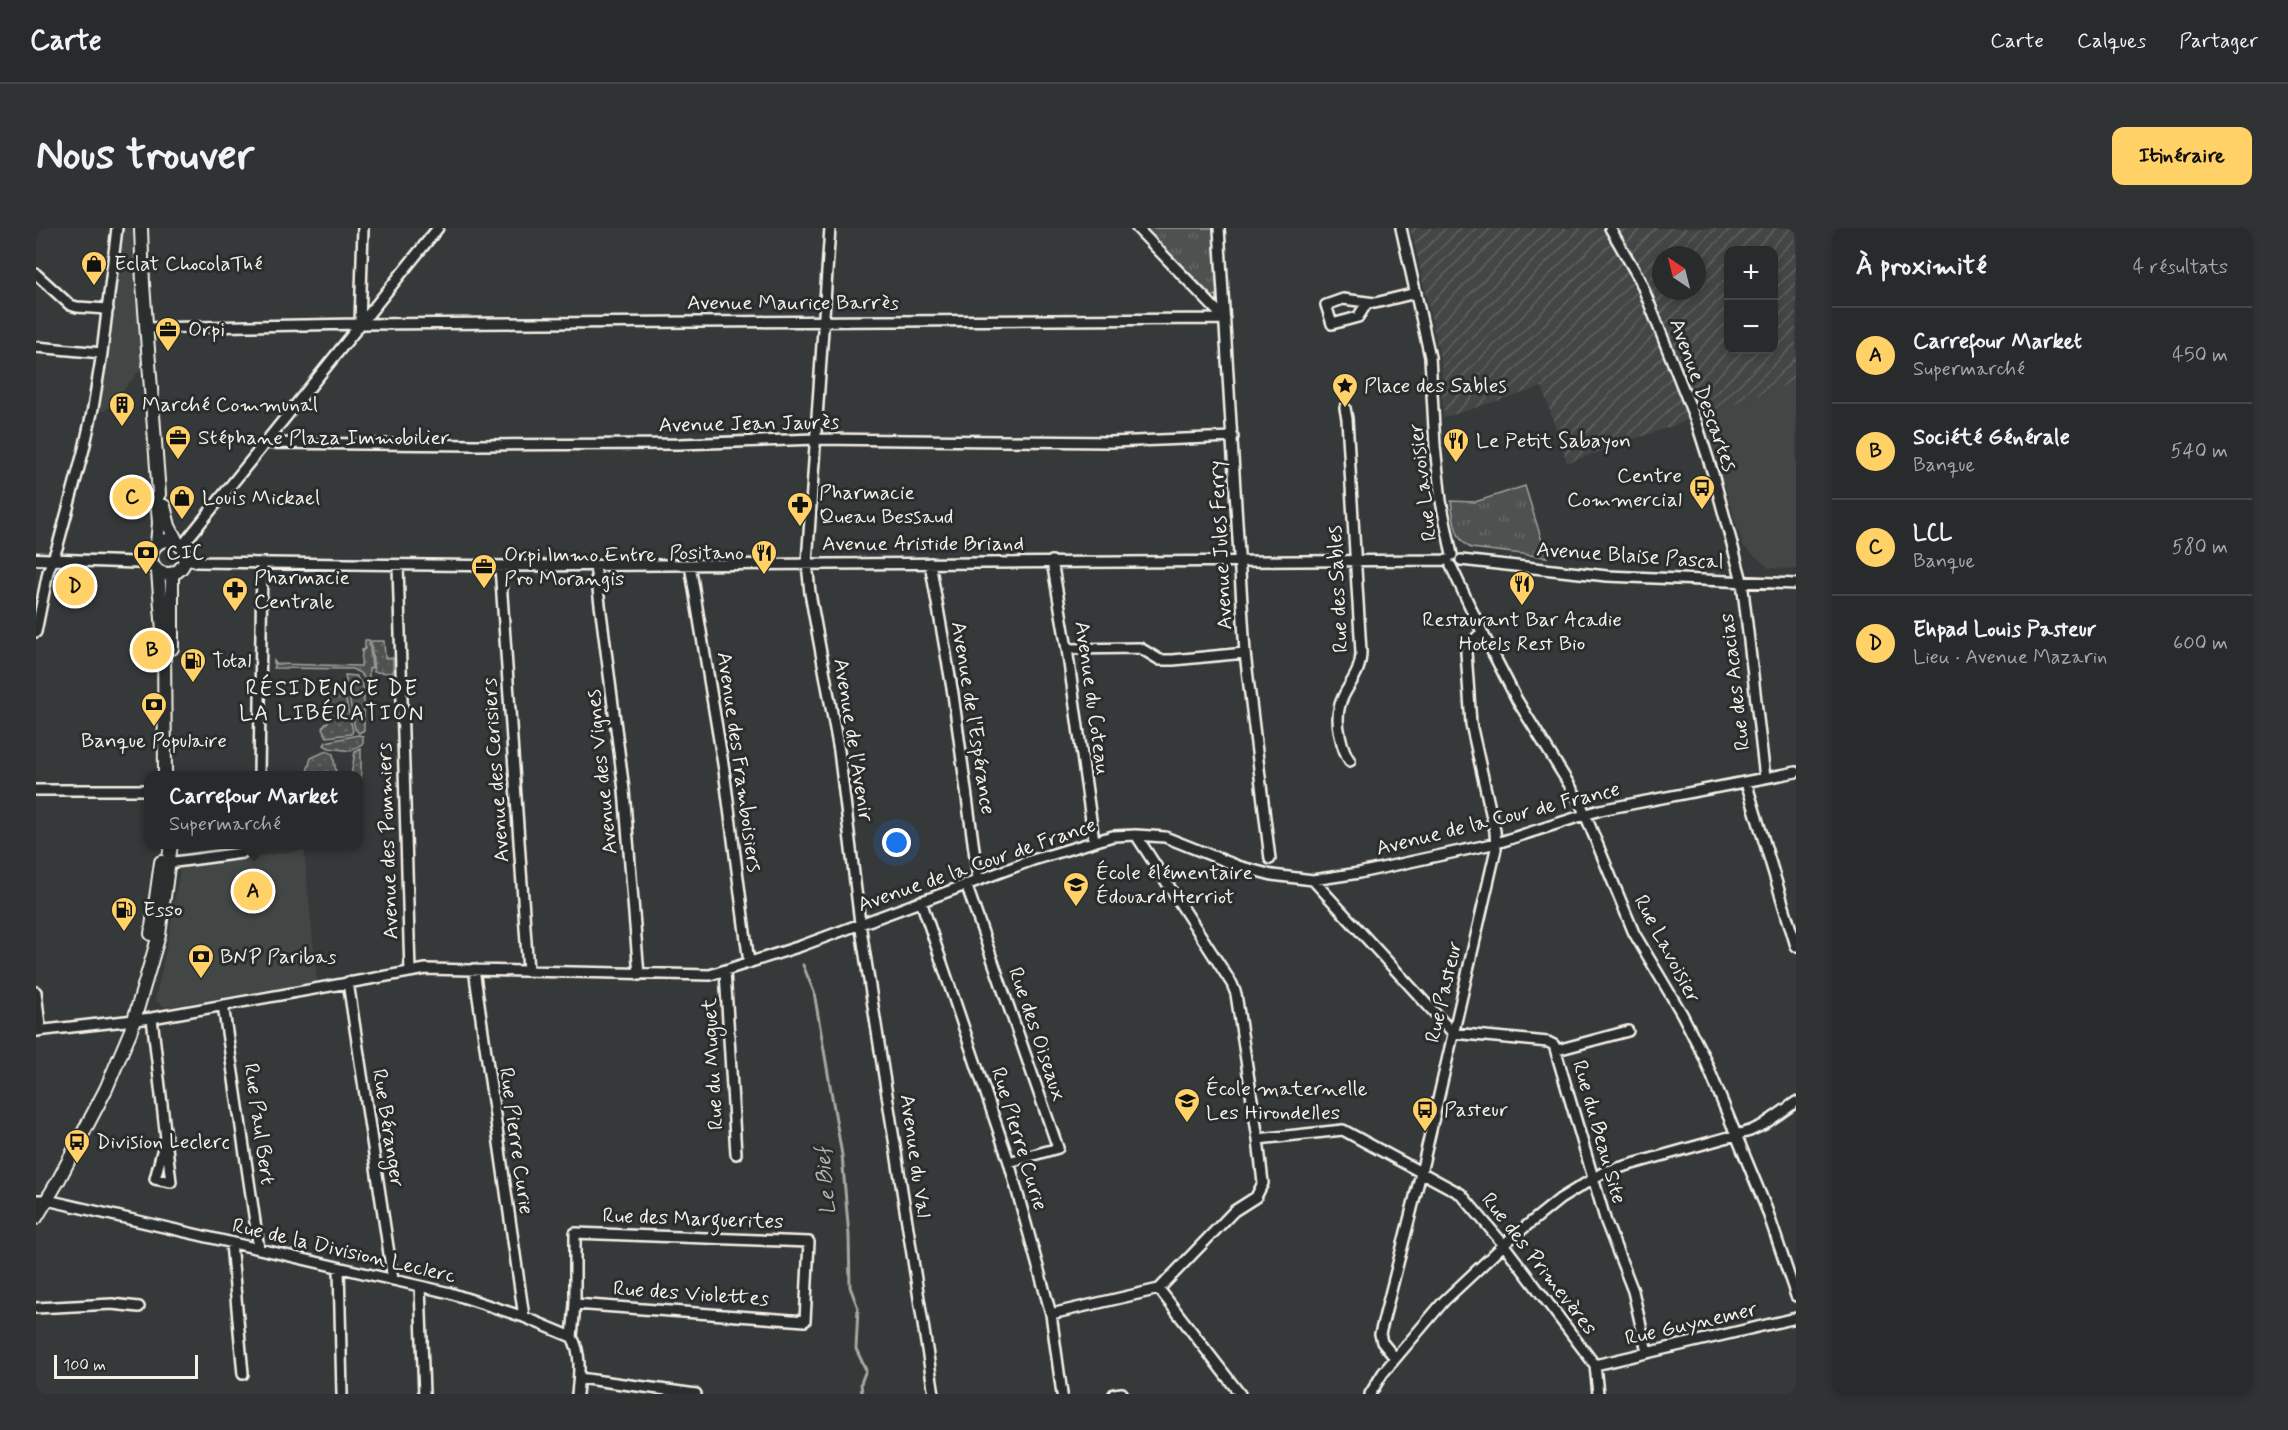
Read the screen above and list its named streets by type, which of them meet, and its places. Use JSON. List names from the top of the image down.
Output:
{
  "streets": {
    "street": [
      "Avenue Maurice Barrès",
      "Avenue Descartes",
      "Avenue Jean Jaurès",
      "Rue Lavoisier",
      "Avenue Aristide Briand",
      "Avenue Jules Ferry",
      "Avenue Blaise Pascal",
      "Rue des Sables",
      "Rue des Acacias",
      "Avenue du Coteau",
      "Avenue de l'Espérance",
      "Avenue de l'Avenir",
      "Avenue des Framboisiers",
      "Avenue des Cerisiers",
      "Avenue des Vignes",
      "Avenue de la Cour de France",
      "Avenue des Pommiers",
      "Rue Pasteur",
      "Rue des Oiseaux",
      "Rue du Muguet",
      "Rue Paul Bert",
      "Rue Béranger",
      "Rue du Beau Site",
      "Rue Pierre Curie",
      "Avenue du Val",
      "Rue des Marguerites",
      "Rue de la Division Leclerc",
      "Rue des Primevères",
      "Rue des Violettes",
      "Rue Guynemer"
    ]
  },
  "crossings": [
    ["Avenue Maurice Barrès", "Avenue Jules Ferry"],
    ["Avenue Maurice Barrès", "Avenue de l'Avenir"],
    ["Avenue Descartes", "Avenue Blaise Pascal"],
    ["Avenue Descartes", "Rue des Acacias"],
    ["Avenue Jean Jaurès", "Avenue Jules Ferry"],
    ["Avenue Jean Jaurès", "Avenue de l'Avenir"],
    ["Rue Lavoisier", "Avenue Aristide Briand"],
    ["Rue Lavoisier", "Avenue Blaise Pascal"],
    ["Rue Lavoisier", "Avenue de la Cour de France"],
    ["Rue Lavoisier", "Rue Pasteur"],
    ["Avenue Aristide Briand", "Avenue Jules Ferry"],
    ["Avenue Aristide Briand", "Avenue Blaise Pascal"],
    ["Avenue Aristide Briand", "Rue des Sables"],
    ["Avenue Aristide Briand", "Avenue du Coteau"],
    ["Avenue Aristide Briand", "Avenue de l'Espérance"],
    ["Avenue Aristide Briand", "Avenue de l'Avenir"],
    ["Avenue Aristide Briand", "Avenue des Framboisiers"],
    ["Avenue Aristide Briand", "Avenue des Cerisiers"],
    ["Avenue Aristide Briand", "Avenue des Vignes"],
    ["Avenue Aristide Briand", "Avenue des Pommiers"],
    ["Avenue Blaise Pascal", "Rue des Acacias"],
    ["Rue des Acacias", "Avenue de la Cour de France"],
    ["Avenue du Coteau", "Avenue de la Cour de France"],
    ["Avenue de l'Espérance", "Avenue de la Cour de France"],
    ["Avenue de l'Avenir", "Avenue de la Cour de France"],
    ["Avenue de l'Avenir", "Avenue du Val"],
    ["Avenue des Framboisiers", "Avenue de la Cour de France"],
    ["Avenue des Cerisiers", "Avenue de la Cour de France"],
    ["Avenue des Vignes", "Avenue de la Cour de France"],
    ["Avenue de la Cour de France", "Avenue des Pommiers"],
    ["Avenue de la Cour de France", "Rue Pasteur"],
    ["Avenue de la Cour de France", "Rue des Oiseaux"],
    ["Avenue de la Cour de France", "Rue du Muguet"],
    ["Avenue de la Cour de France", "Rue Paul Bert"],
    ["Avenue de la Cour de France", "Rue Béranger"],
    ["Avenue de la Cour de France", "Rue Pierre Curie"],
    ["Avenue de la Cour de France", "Avenue du Val"],
    ["Rue Pasteur", "Rue du Beau Site"],
    ["Rue Pasteur", "Rue des Primevères"],
    ["Rue des Oiseaux", "Rue Pierre Curie"],
    ["Rue Paul Bert", "Rue de la Division Leclerc"],
    ["Rue Béranger", "Rue de la Division Leclerc"],
    ["Rue du Beau Site", "Rue Guynemer"],
    ["Rue Pierre Curie", "Rue de la Division Leclerc"],
    ["Rue des Marguerites", "Rue des Violettes"],
    ["Rue des Primevères", "Rue Guynemer"]
  ],
  "districts": ["RÉSIDENCE DE LA LIBÉRATION"],
  "water": ["Le Bief"],
  "places": {
    "shop": ["Eclat ChocolaThé", "Louis Mickael"],
    "office": ["Orpi", "Stéphane Plaza Immobilier", "Orpi Immo Entre Pro Morangis"],
    "place": ["Place des Sables"],
    "building": ["Marché Communal"],
    "restaurant": ["Le Petit Sabayon", "Positano", "Restaurant Bar Acadie Hotels Rest Bio"],
    "bus stop": ["Centre Commercial", "Pasteur", "Division Leclerc"],
    "pharmacy": ["Pharmacie Queau Bessaud", "Pharmacie Centrale"],
    "bank": ["CIC", "Banque Populaire", "BNP Paribas"],
    "fuel station": ["Total", "Esso"],
    "school or university": ["École élémentaire Édouard Herriot", "École maternelle Les Hirondelles"]
  },
  "scale_bar": "100 m",
  "north": "top left",
  "page": {
    "header": "Carte",
    "nav": ["Carte", "Calques", "Partager"],
    "buttons": "Itinéraire",
    "title": "Nous trouver",
    "heading": ["À proximité", "4 résultats"],
    "map_buttons": ["+", "−"],
    "list": [
      {
        "mark": "A",
        "name": "Carrefour Market",
        "note": "Supermarché",
        "value": "450 m"
      },
      {
        "mark": "B",
        "name": "Société Générale",
        "note": "Banque",
        "value": "540 m"
      },
      {
        "mark": "C",
        "name": "LCL",
        "note": "Banque",
        "value": "580 m"
      },
      {
        "mark": "D",
        "name": "Ehpad Louis Pasteur",
        "note": "Lieu · Avenue Mazarin",
        "value": "600 m"
      }
    ],
    "pins": [
      "C",
      "D",
      "B",
      "A"
    ],
    "popup": ["Carrefour Market", "Supermarché"],
    "scale": "100 m"
  }
}
